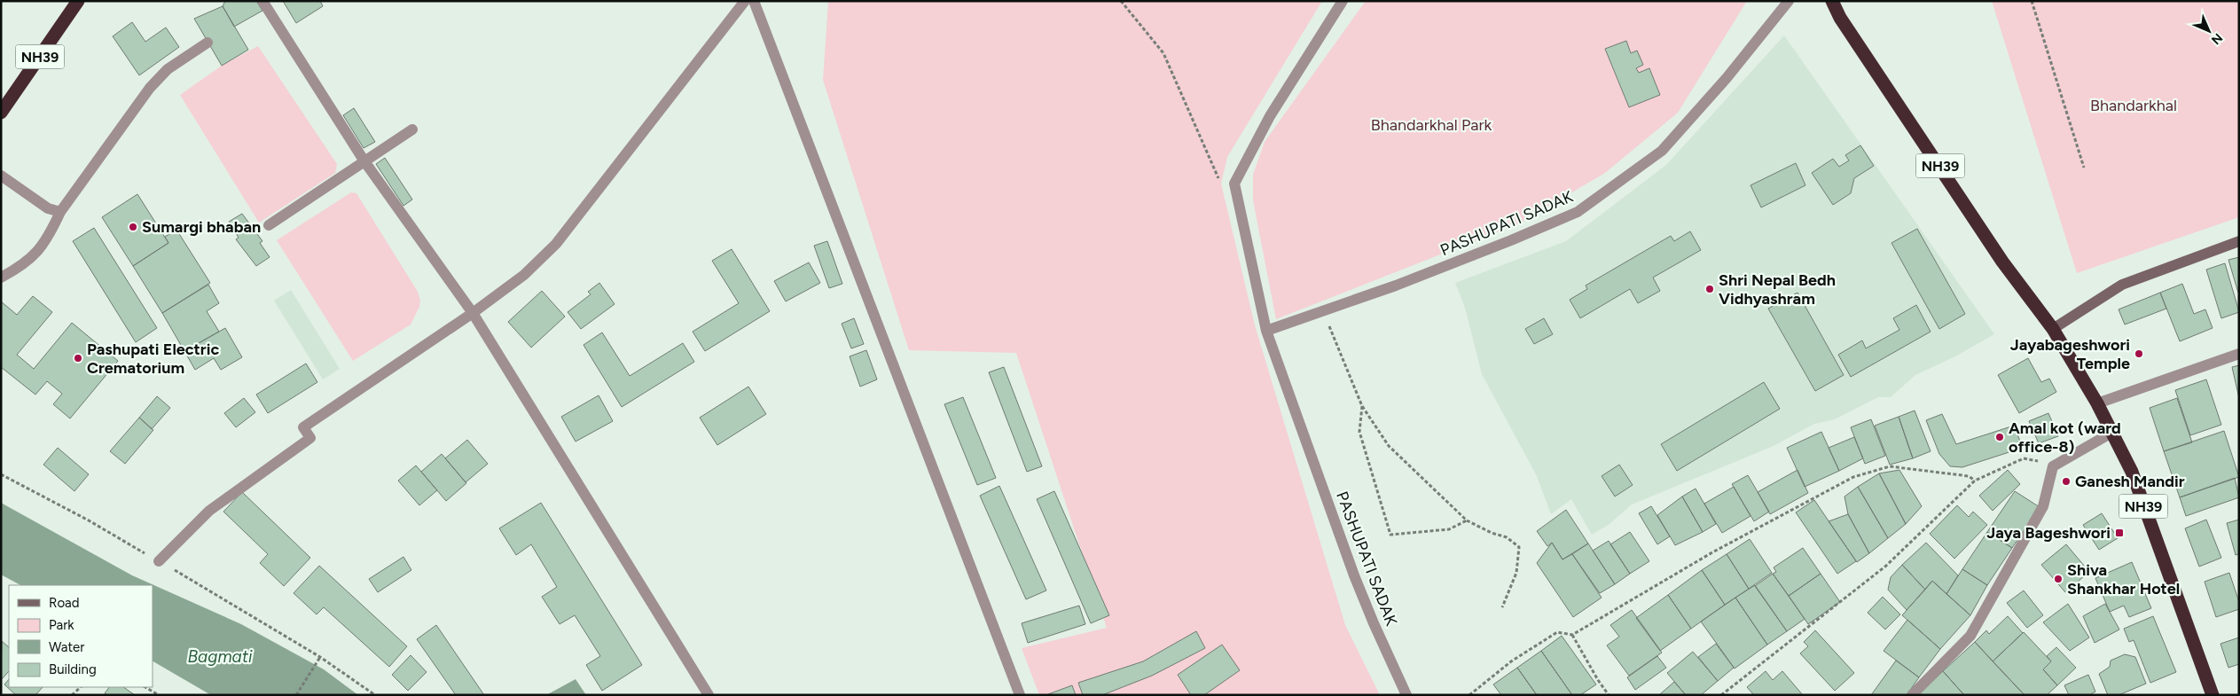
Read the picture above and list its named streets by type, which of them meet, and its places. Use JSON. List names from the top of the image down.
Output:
{
  "streets": {
    "highway": ["NH39"],
    "street": ["PASHUPATI SADAK"]
  },
  "water": ["Bagmati"],
  "parks": ["Bhandarkhal", "Bhandarkhal Park"],
  "places": {
    "other": [
      "Sumargi bhaban",
      "Shri Nepal Bedh Vidhyashram",
      "Jayabageshwori Temple",
      "Pashupati Electric Crematorium",
      "Amal kot (ward office-8)",
      "Ganesh Mandir",
      "Shiva Shankhar Hotel"
    ],
    "transit": ["Jaya Bageshwori"]
  },
  "legend": [
    "Road",
    "Park",
    "Water",
    "Building"
  ],
  "north": "bottom right"
}
